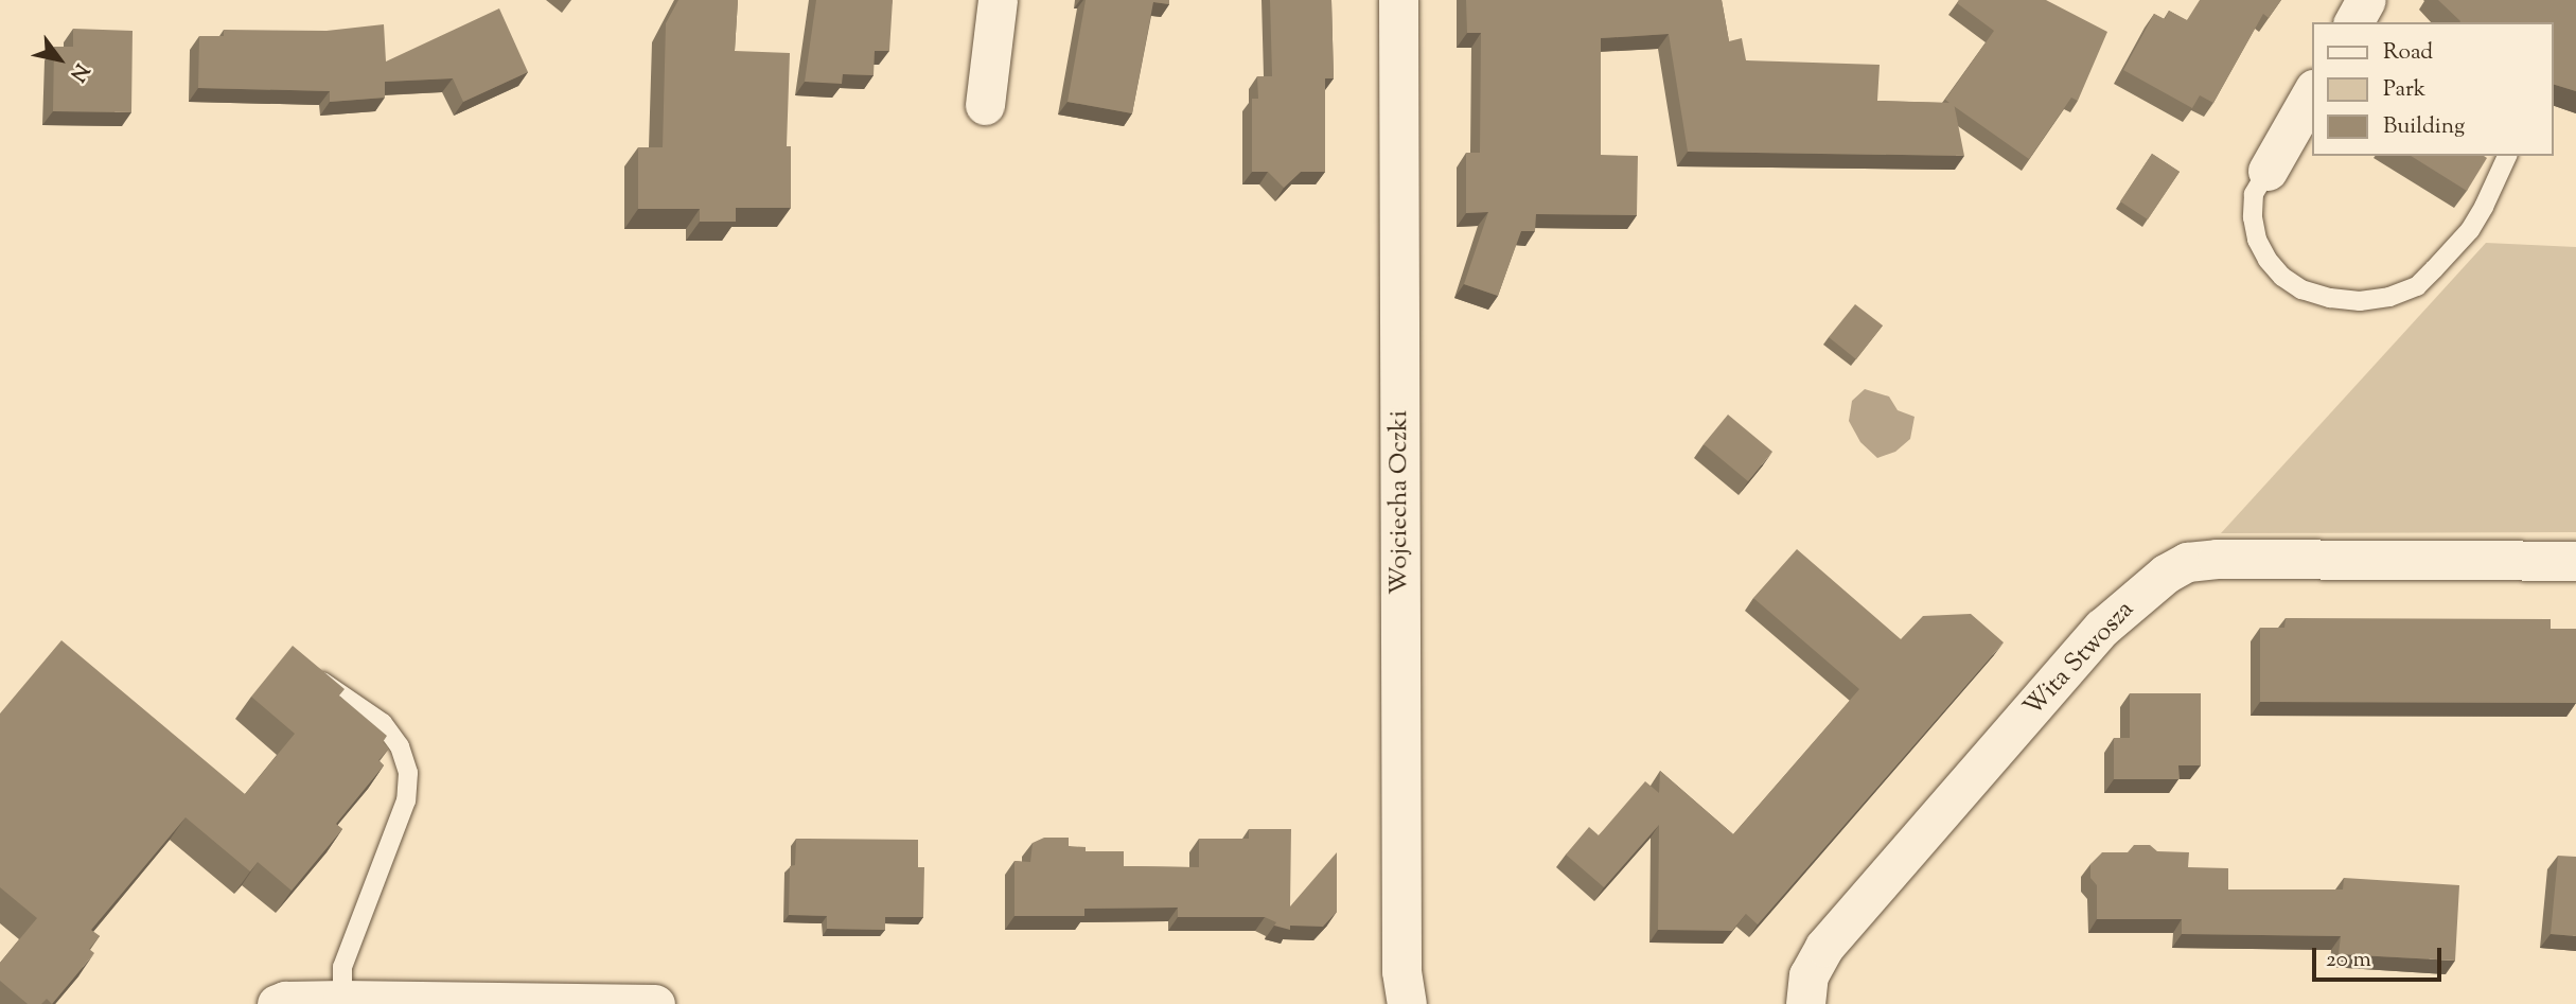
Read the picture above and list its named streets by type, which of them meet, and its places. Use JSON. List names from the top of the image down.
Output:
{
  "streets": {
    "street": ["Wojciecha Oczki", "Wita Stwosza"]
  },
  "legend": ["Road", "Park", "Building"],
  "scale_bar": "20 m",
  "north": "bottom right"
}
